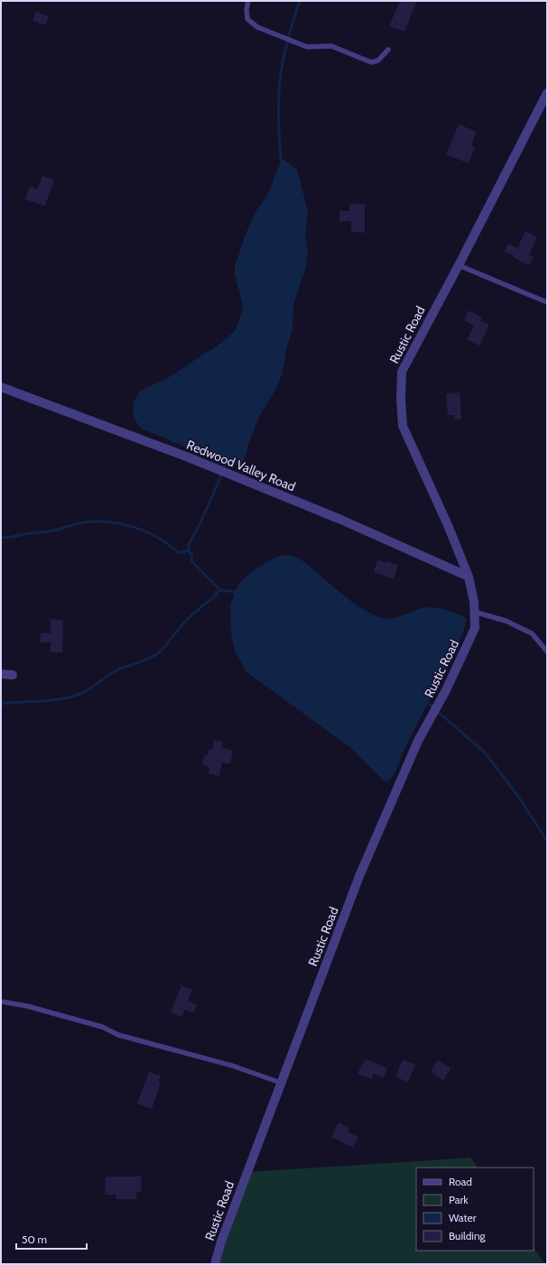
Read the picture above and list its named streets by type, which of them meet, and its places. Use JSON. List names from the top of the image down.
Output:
{
  "streets": {
    "street": ["Rustic Road", "Redwood Valley Road"]
  },
  "crossings": [
    ["Rustic Road", "Redwood Valley Road"]
  ],
  "legend": [
    "Road",
    "Park",
    "Water",
    "Building"
  ],
  "scale_bar": "50 m"
}
